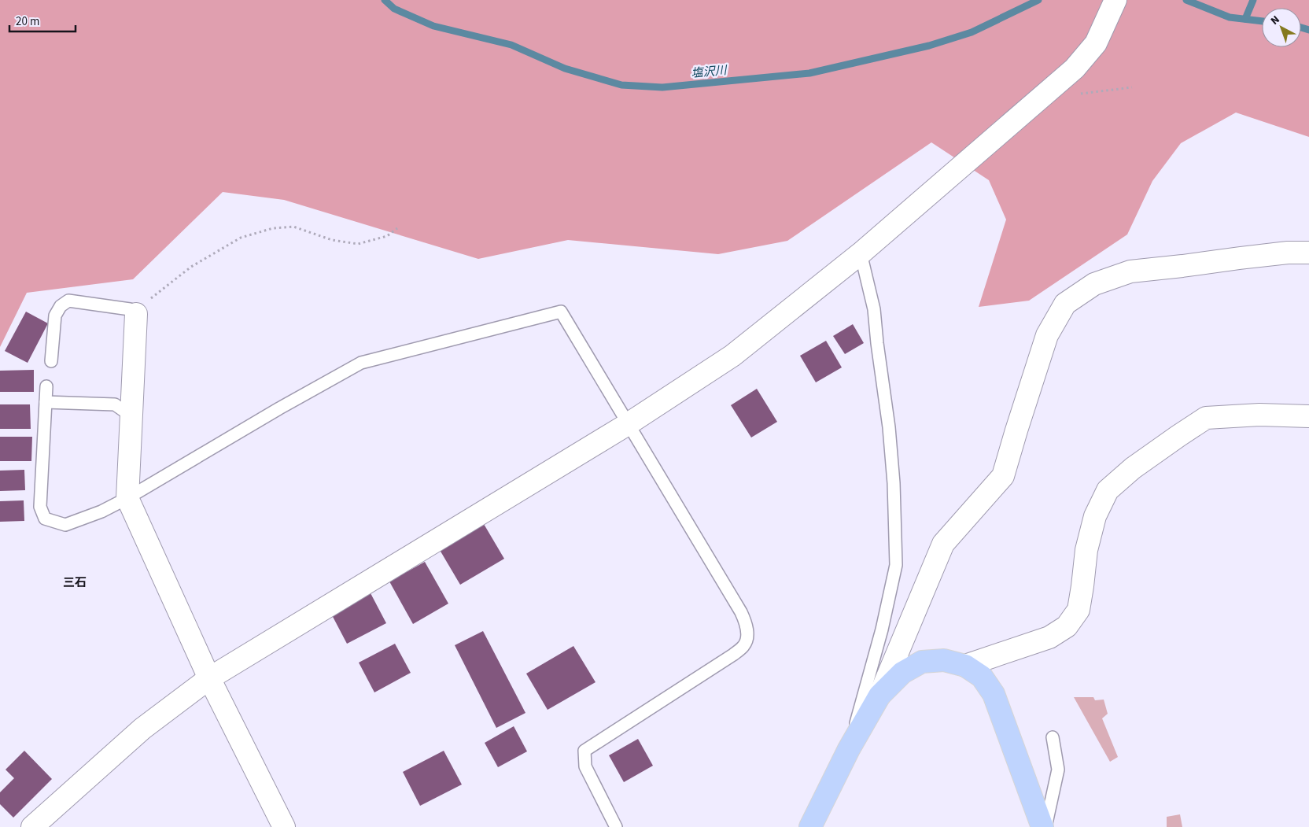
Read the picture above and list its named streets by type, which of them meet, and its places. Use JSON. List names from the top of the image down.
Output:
{
  "districts": ["三石"],
  "water": ["塩沢川"],
  "scale_bar": "20 m",
  "north": "top left"
}
